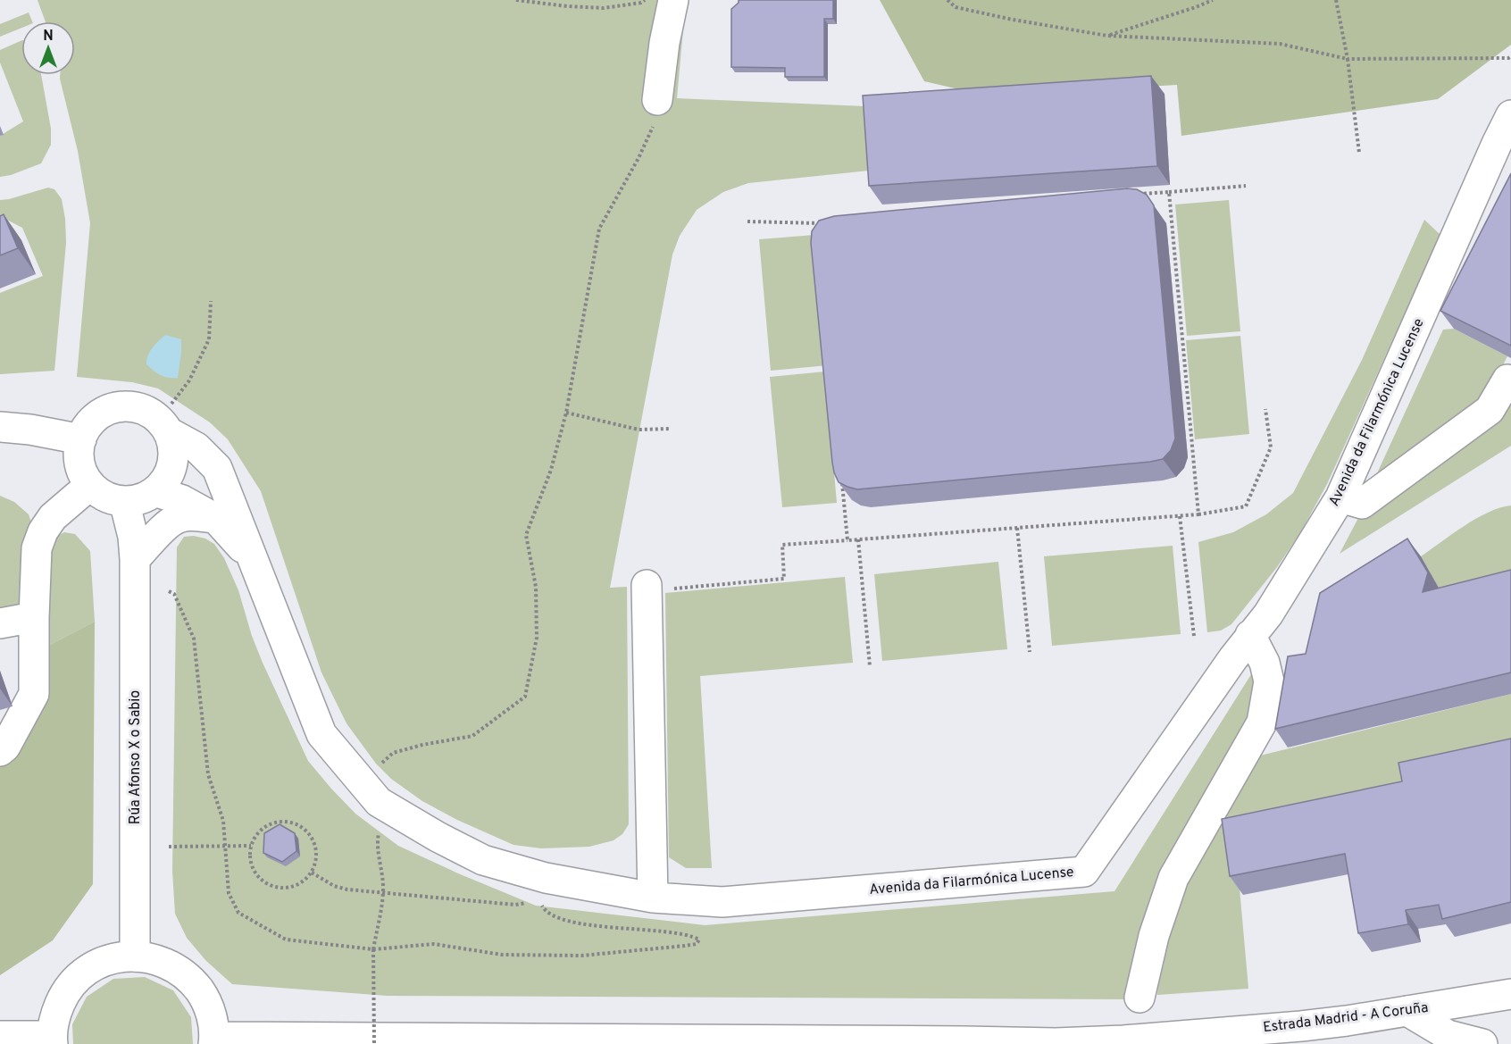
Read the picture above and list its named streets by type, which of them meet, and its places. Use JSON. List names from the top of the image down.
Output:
{
  "streets": {
    "main road": ["Avenida da Filarmónica Lucense", "Rúa Afonso X o Sabio", "Estrada Madrid - A Coruña"]
  },
  "crossings": [
    ["Avenida da Filarmónica Lucense", "Rúa Afonso X o Sabio"],
    ["Rúa Afonso X o Sabio", "Estrada Madrid - A Coruña"]
  ],
  "north": "top"
}
